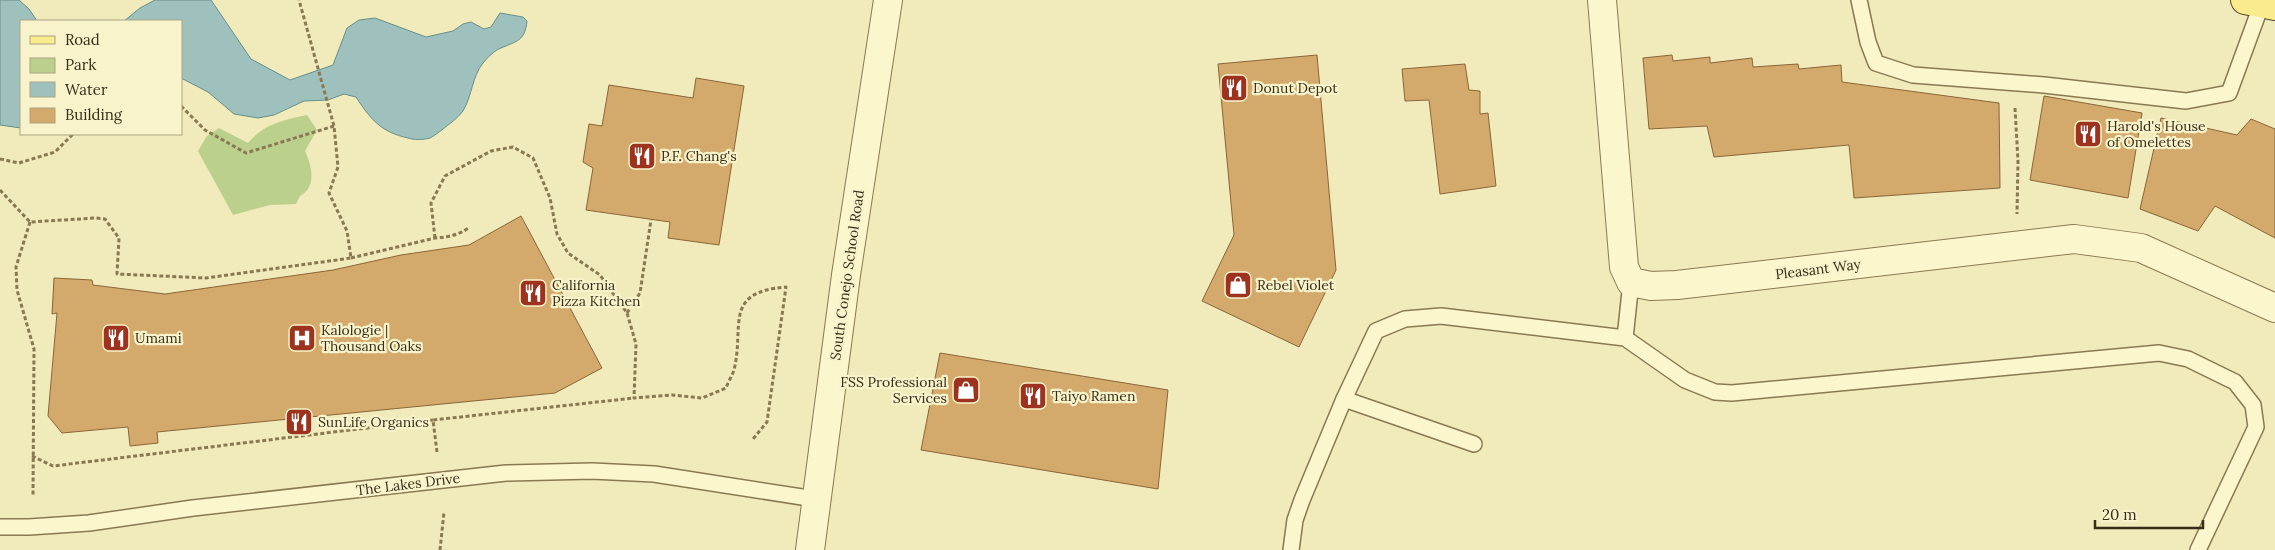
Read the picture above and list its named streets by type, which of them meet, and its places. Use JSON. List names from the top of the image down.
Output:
{
  "streets": {
    "street": ["Pleasant Way", "South Conejo School Road"],
    "lane": ["The Lakes Drive"]
  },
  "crossings": [
    ["South Conejo School Road", "The Lakes Drive"]
  ],
  "places": {
    "restaurant": [
      "Donut Depot",
      "Harold's House of Omelettes",
      "P.F. Chang's",
      "California Pizza Kitchen",
      "Umami",
      "Taiyo Ramen",
      "SunLife Organics"
    ],
    "shop": ["Rebel Violet", "FSS Professional Services"],
    "hospital": ["Kalologie | Thousand Oaks"]
  },
  "legend": [
    "Road",
    "Park",
    "Water",
    "Building"
  ],
  "scale_bar": "20 m"
}
